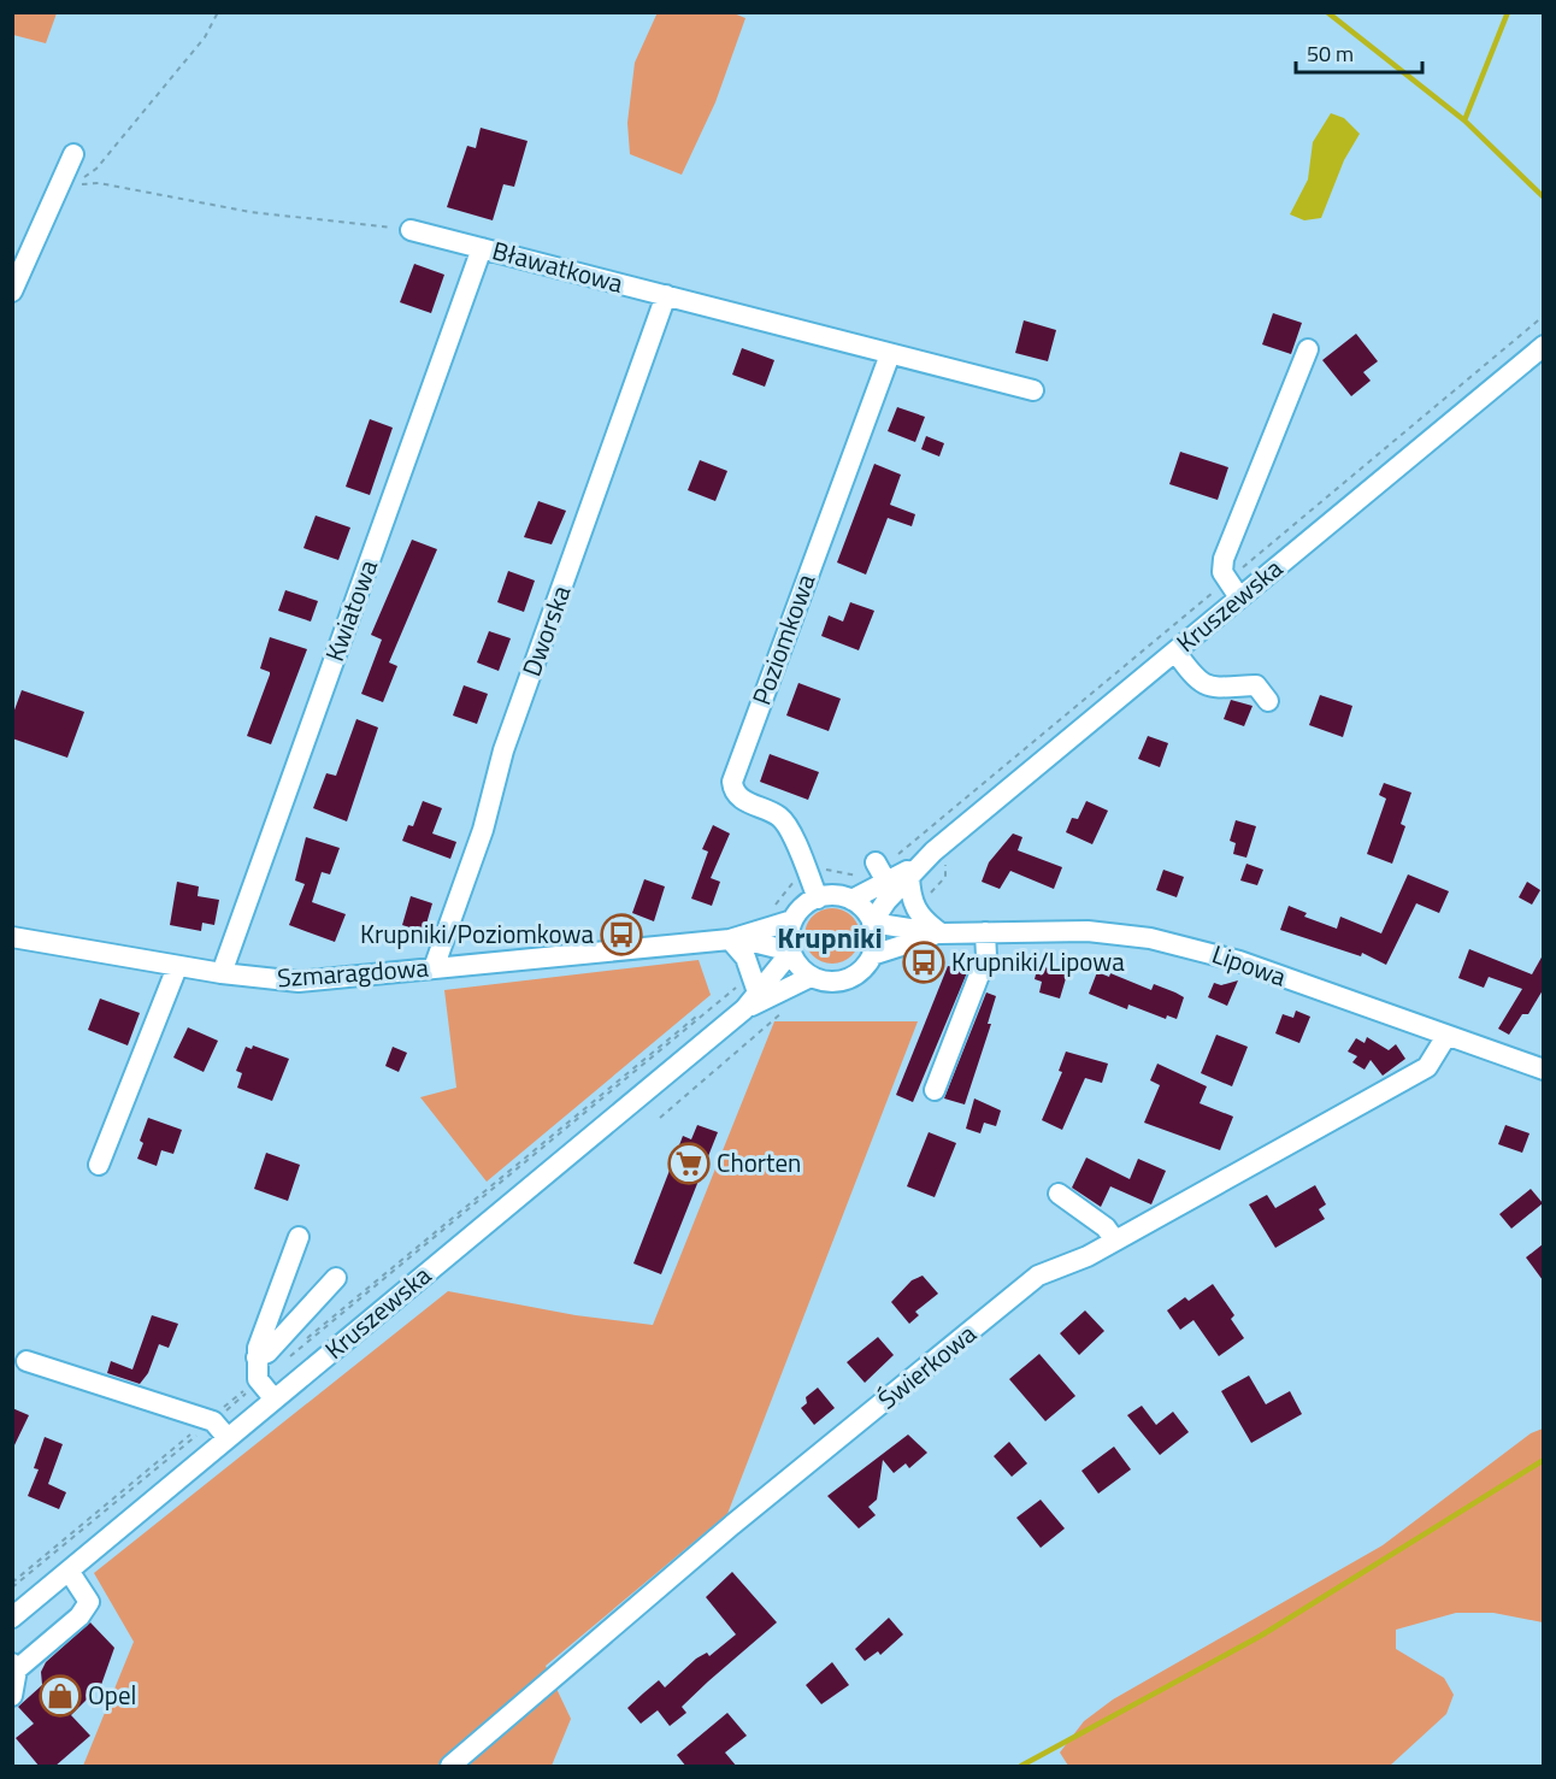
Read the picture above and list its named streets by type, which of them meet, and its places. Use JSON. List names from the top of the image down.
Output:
{
  "streets": {
    "street": [
      "Bławatkowa",
      "Kruszewska",
      "Kwiatowa",
      "Dworska",
      "Poziomkowa",
      "Lipowa",
      "Szmaragdowa",
      "Świerkowa"
    ]
  },
  "crossings": [
    ["Bławatkowa", "Kwiatowa"],
    ["Bławatkowa", "Dworska"],
    ["Bławatkowa", "Poziomkowa"],
    ["Kruszewska", "Poziomkowa"],
    ["Kruszewska", "Lipowa"],
    ["Kruszewska", "Szmaragdowa"],
    ["Kwiatowa", "Szmaragdowa"],
    ["Dworska", "Szmaragdowa"],
    ["Poziomkowa", "Lipowa"],
    ["Poziomkowa", "Szmaragdowa"],
    ["Lipowa", "Szmaragdowa"],
    ["Lipowa", "Świerkowa"]
  ],
  "districts": ["Krupniki"],
  "places": {
    "bus stop": ["Krupniki/Poziomkowa", "Krupniki/Lipowa"],
    "supermarket": ["Chorten"],
    "shop": ["Opel"]
  },
  "scale_bar": "50 m"
}
